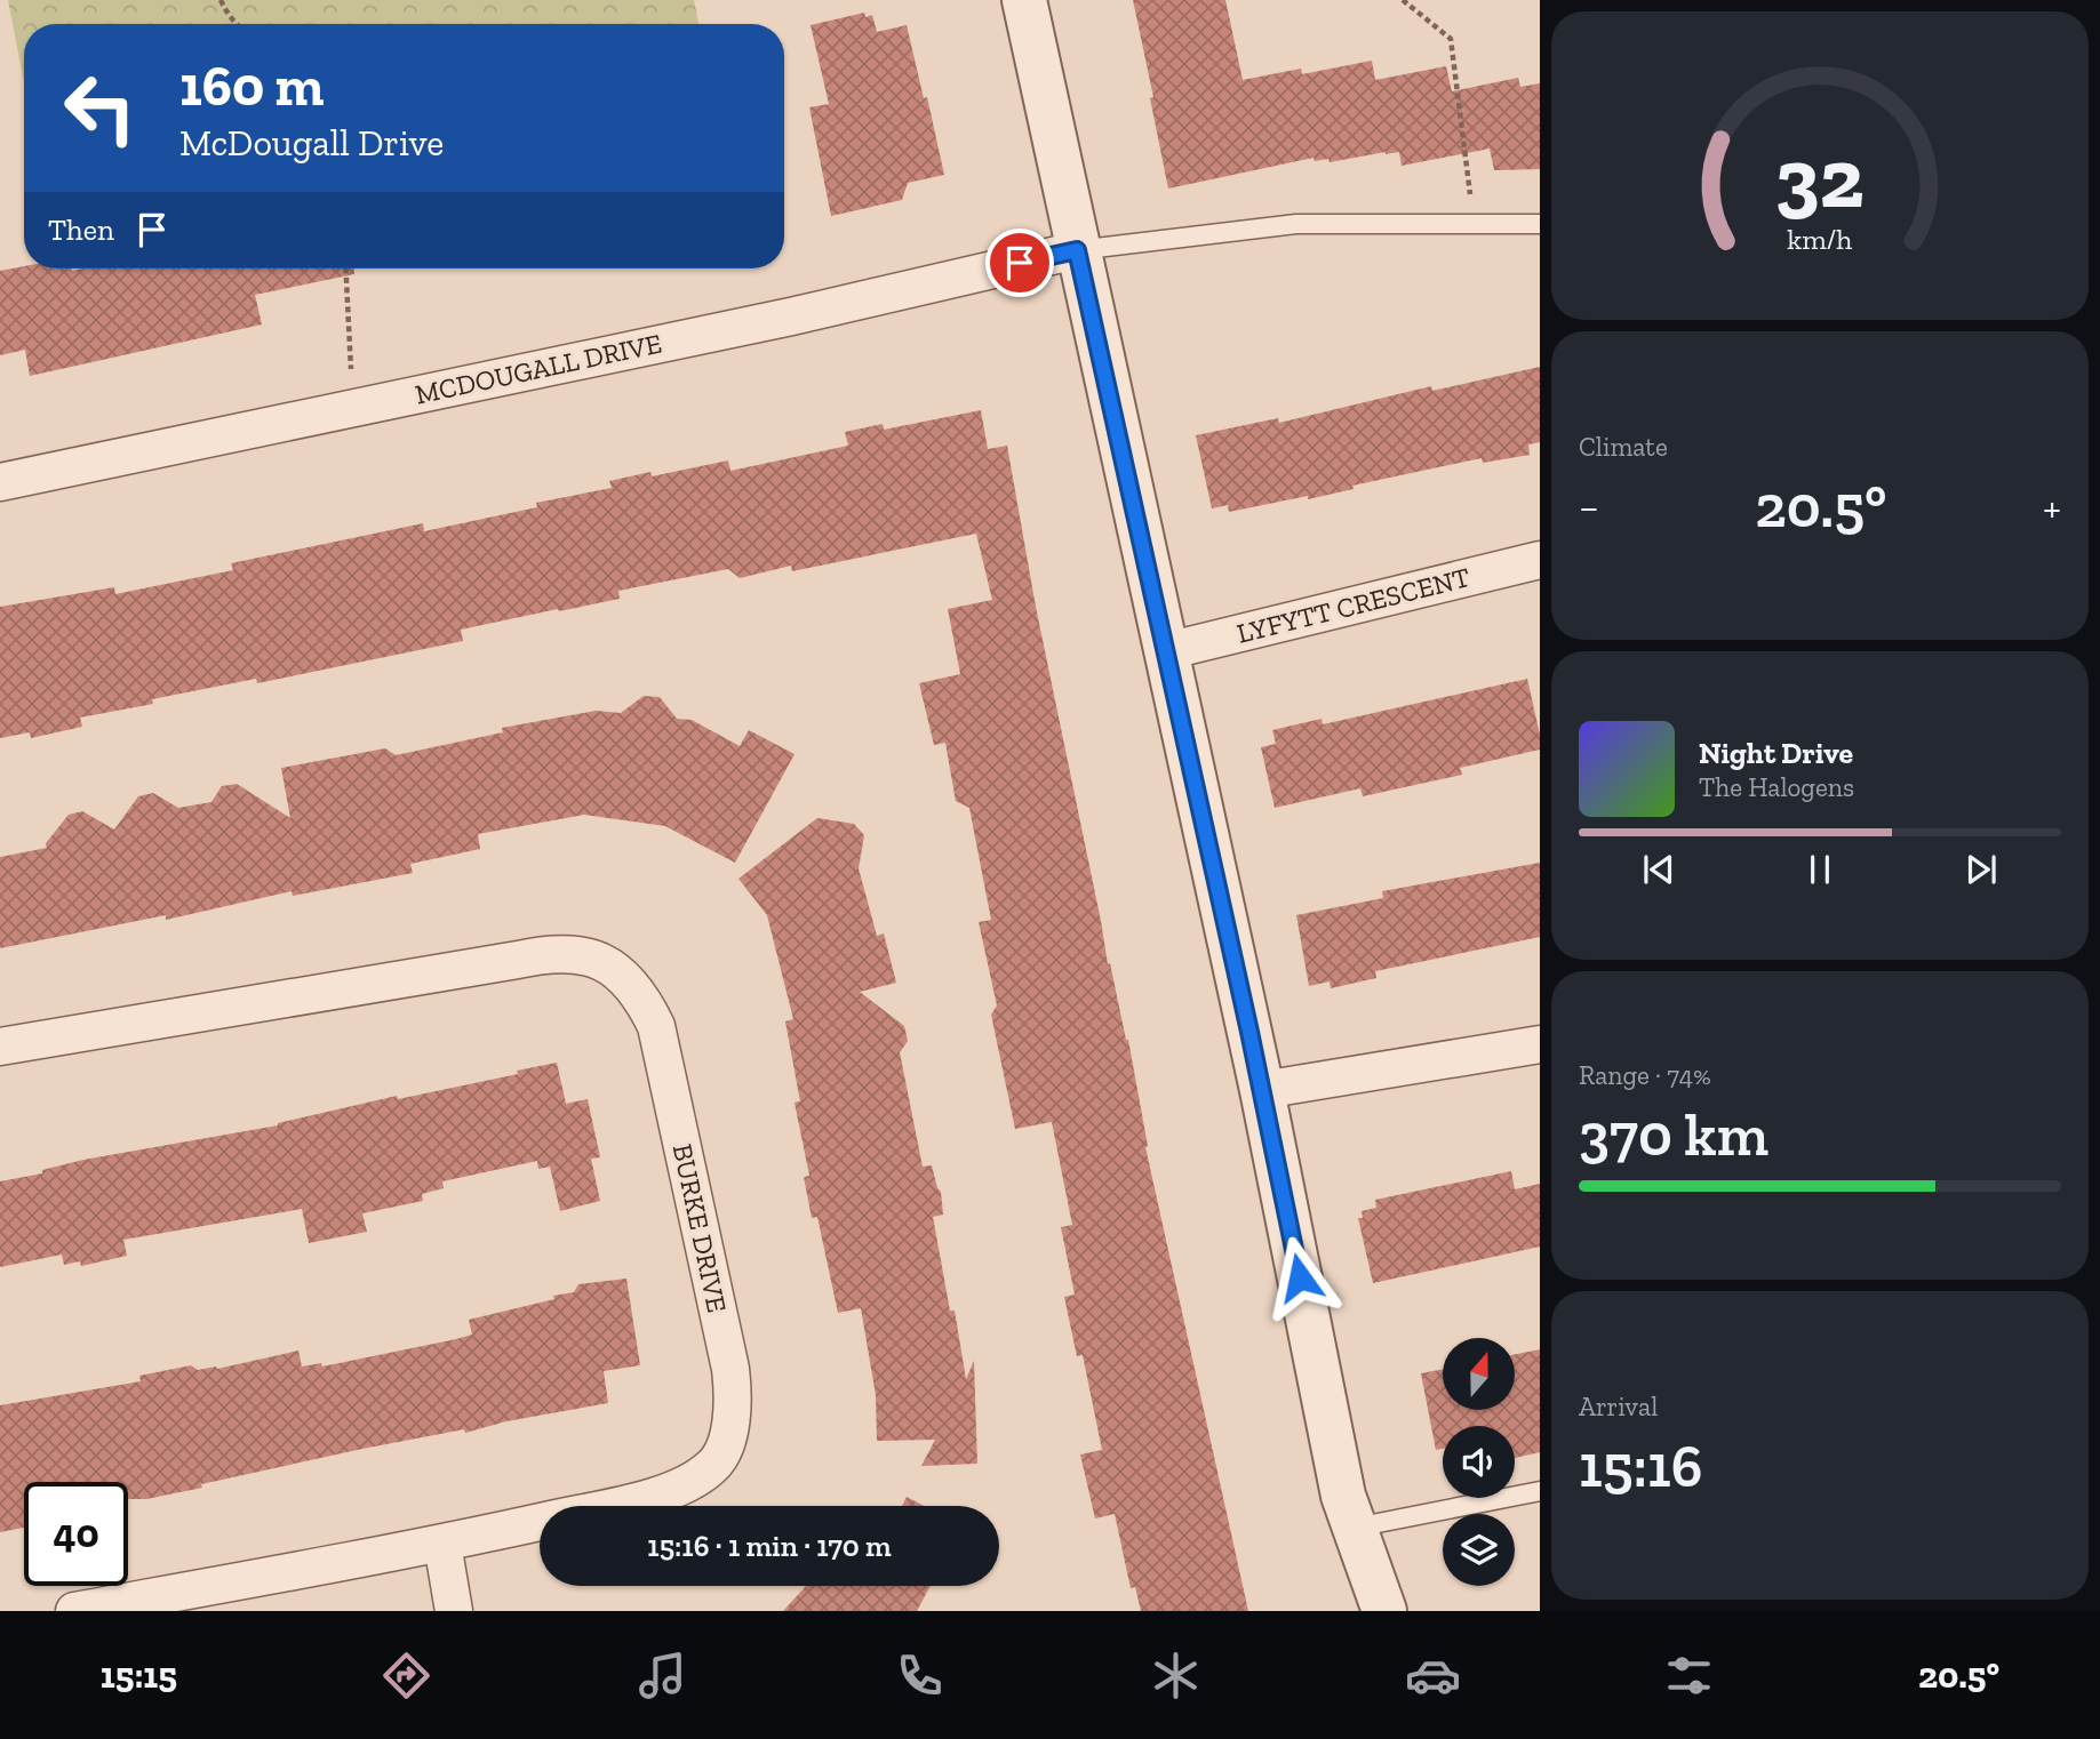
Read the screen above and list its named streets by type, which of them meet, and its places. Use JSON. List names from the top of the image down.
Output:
{
  "streets": {
    "street": ["MCDOUGALL DRIVE", "LYFYTT CRESCENT", "BURKE DRIVE"]
  },
  "north": "top",
  "page": {
    "turn": ["160 m", "McDougall Drive"],
    "then": "Then",
    "tile": [
      "Climate",
      ["Range · 74%", "370 km"],
      ["Arrival", "15:16"]
    ],
    "heat": ["−", "20.5°", "+"],
    "song": ["Night Drive", "The Halogens"],
    "limit": "40",
    "trip": "15:16 · 1 min · 170 m",
    "tabs": ["15:15", "20.5°"],
    "gauge": ["32", "km/h"]
  }
}
